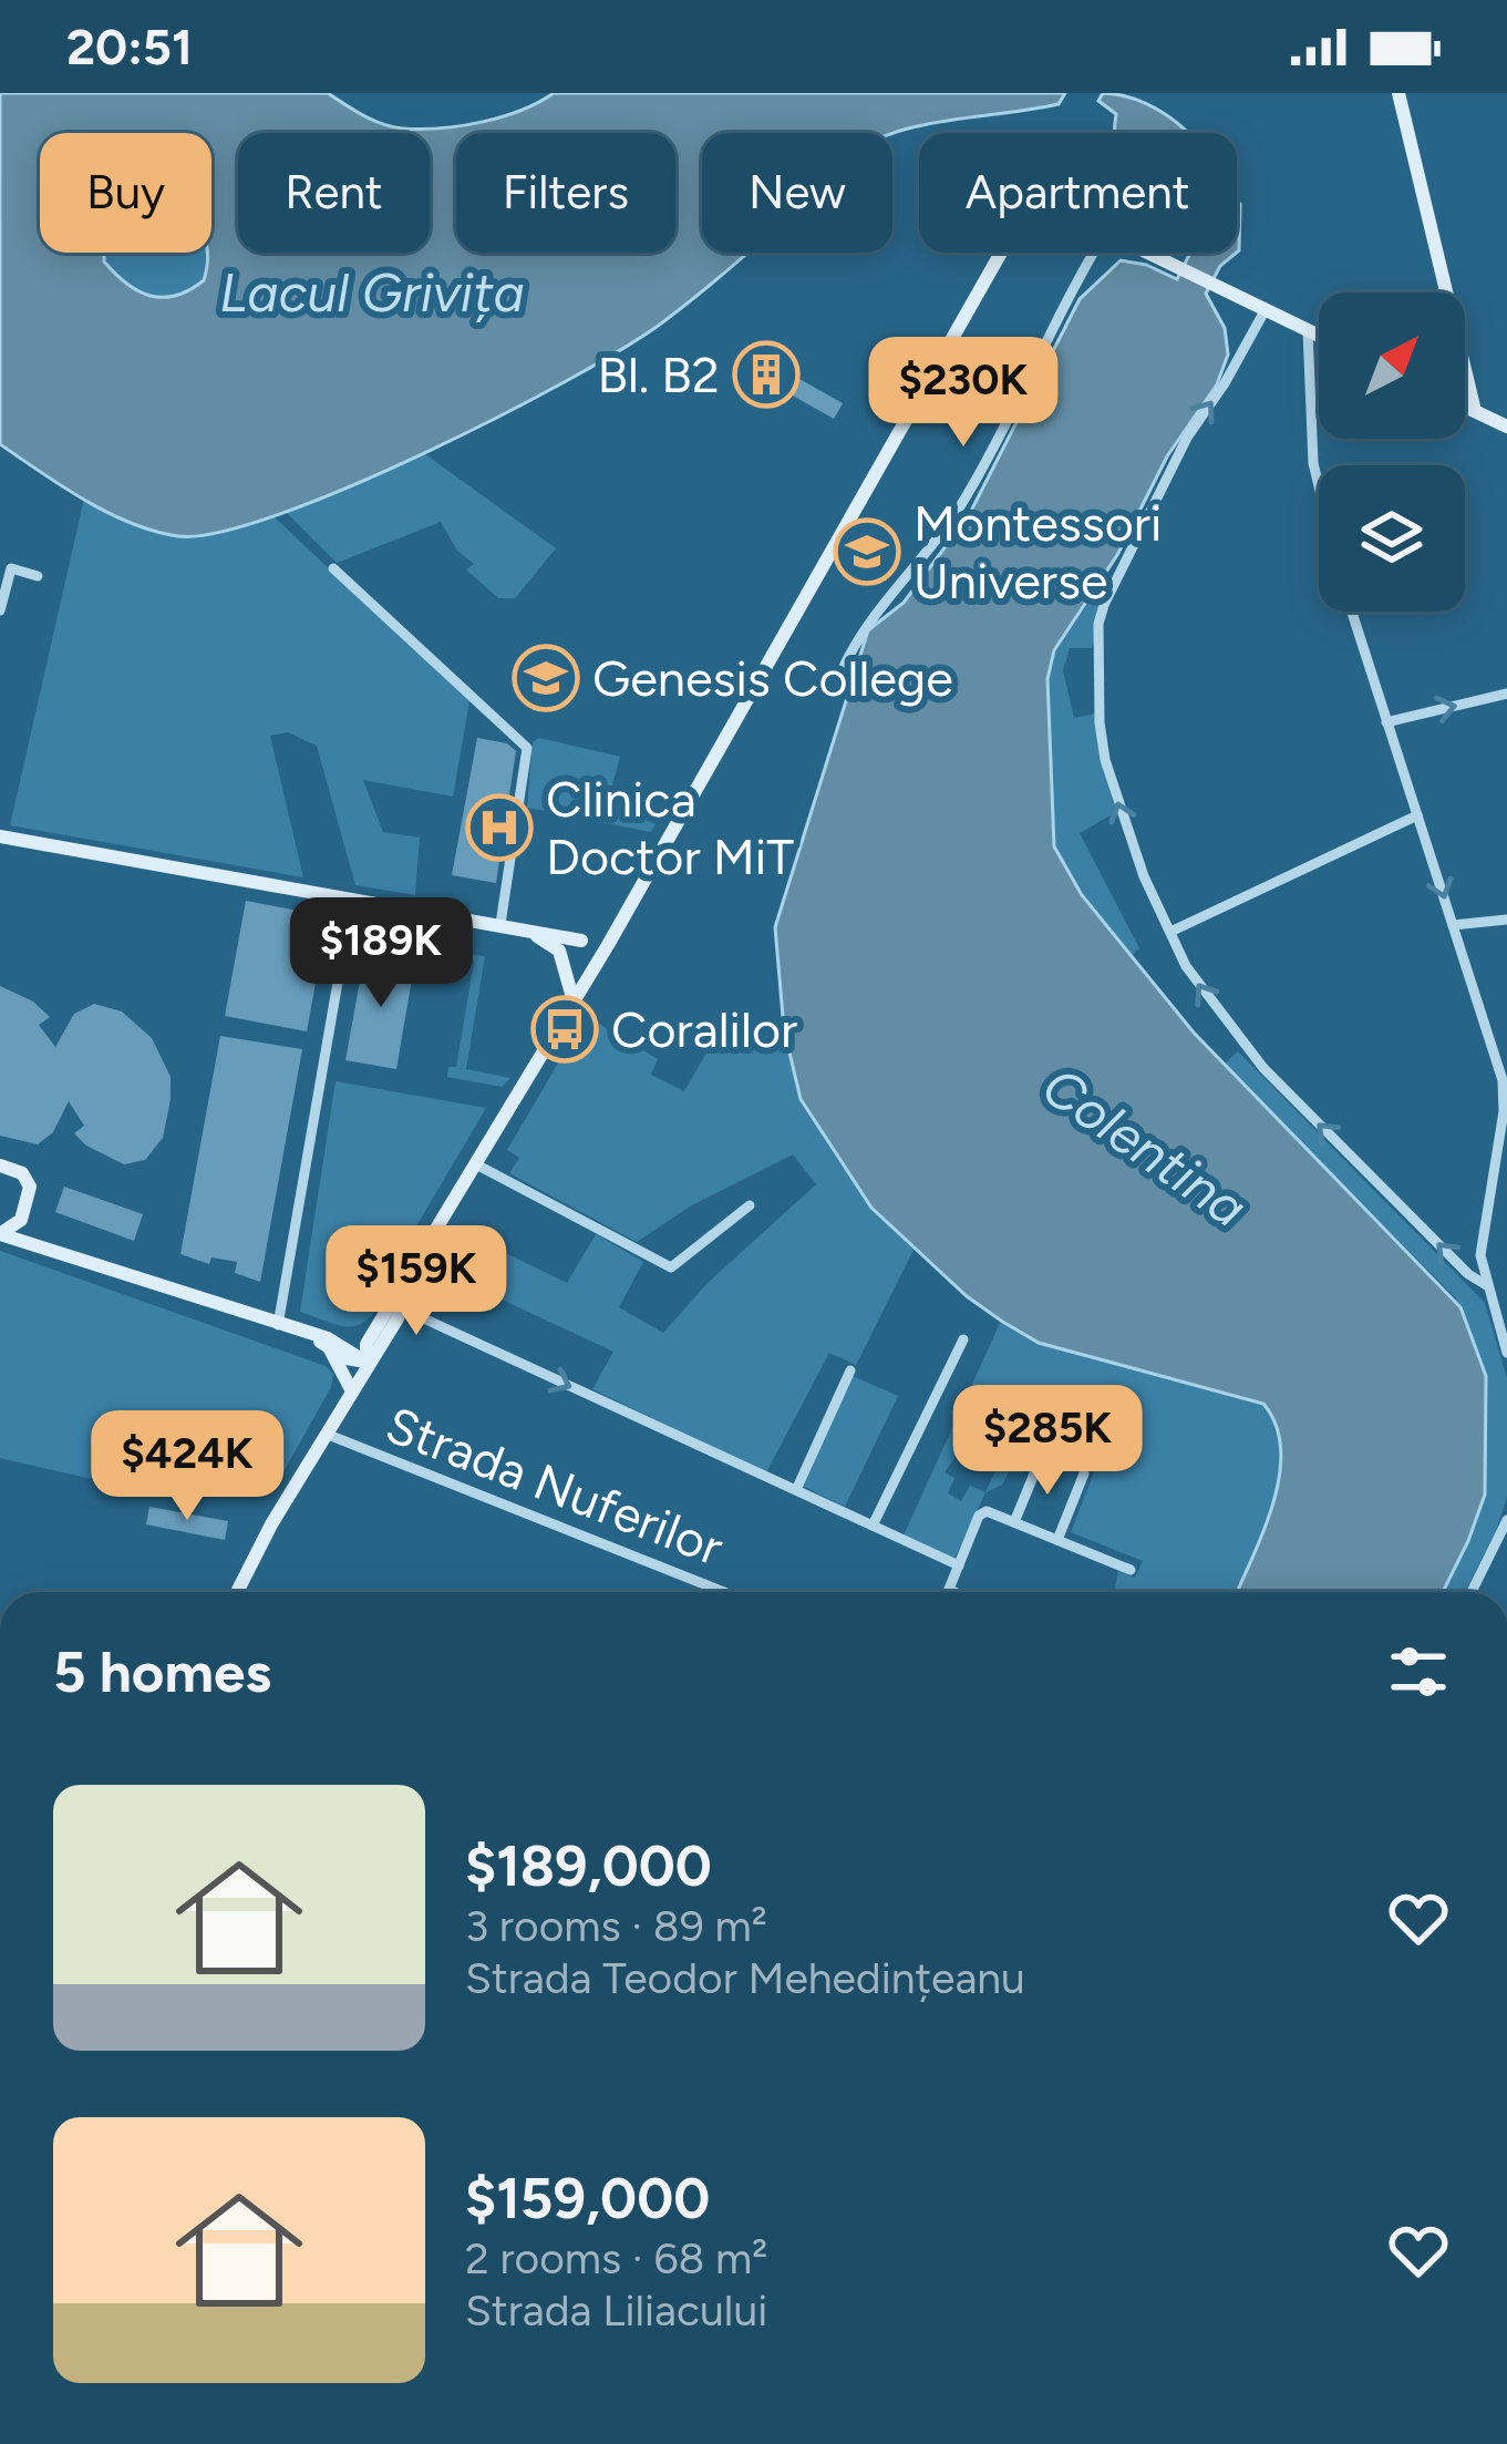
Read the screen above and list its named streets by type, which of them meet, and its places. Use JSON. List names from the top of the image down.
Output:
{
  "streets": {
    "street": ["Strada Nuferilor"]
  },
  "water": ["Lacul Grivița", "Colentina"],
  "places": {
    "building": ["Bl. B2"],
    "school or university": ["Montessori Universe", "Genesis College"],
    "hospital": ["Clinica Doctor MiT"],
    "bus stop": ["Coralilor"]
  },
  "north": "top right",
  "page": {
    "status": "20:51",
    "chip": [
      "Buy",
      "Rent",
      "Filters",
      "New",
      "Apartment"
    ],
    "price": [
      "$230K",
      "$189K",
      "$159K",
      "$285K",
      "$424K"
    ],
    "heading": "5 homes",
    "list": [
      {
        "name": "$189,000",
        "note": "3 rooms · 89 m² · Strada Teodor Mehedințeanu"
      },
      {
        "name": "$159,000",
        "note": "2 rooms · 68 m² · Strada Liliacului"
      }
    ]
  }
}
